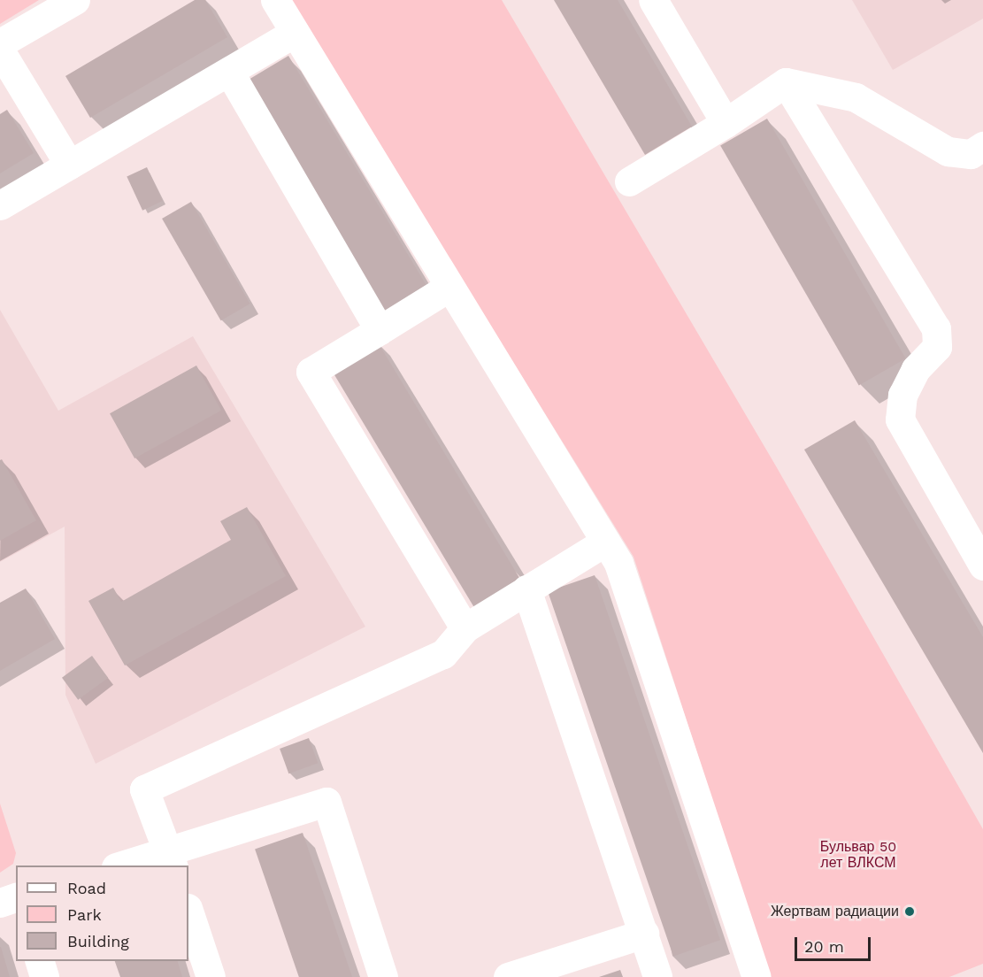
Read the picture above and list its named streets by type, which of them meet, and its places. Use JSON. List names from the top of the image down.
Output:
{
  "parks": ["Бульвар 50 лет ВЛКСМ"],
  "places": ["Жертвам радиации"],
  "legend": ["Road", "Park", "Building"],
  "scale_bar": "20 m"
}
